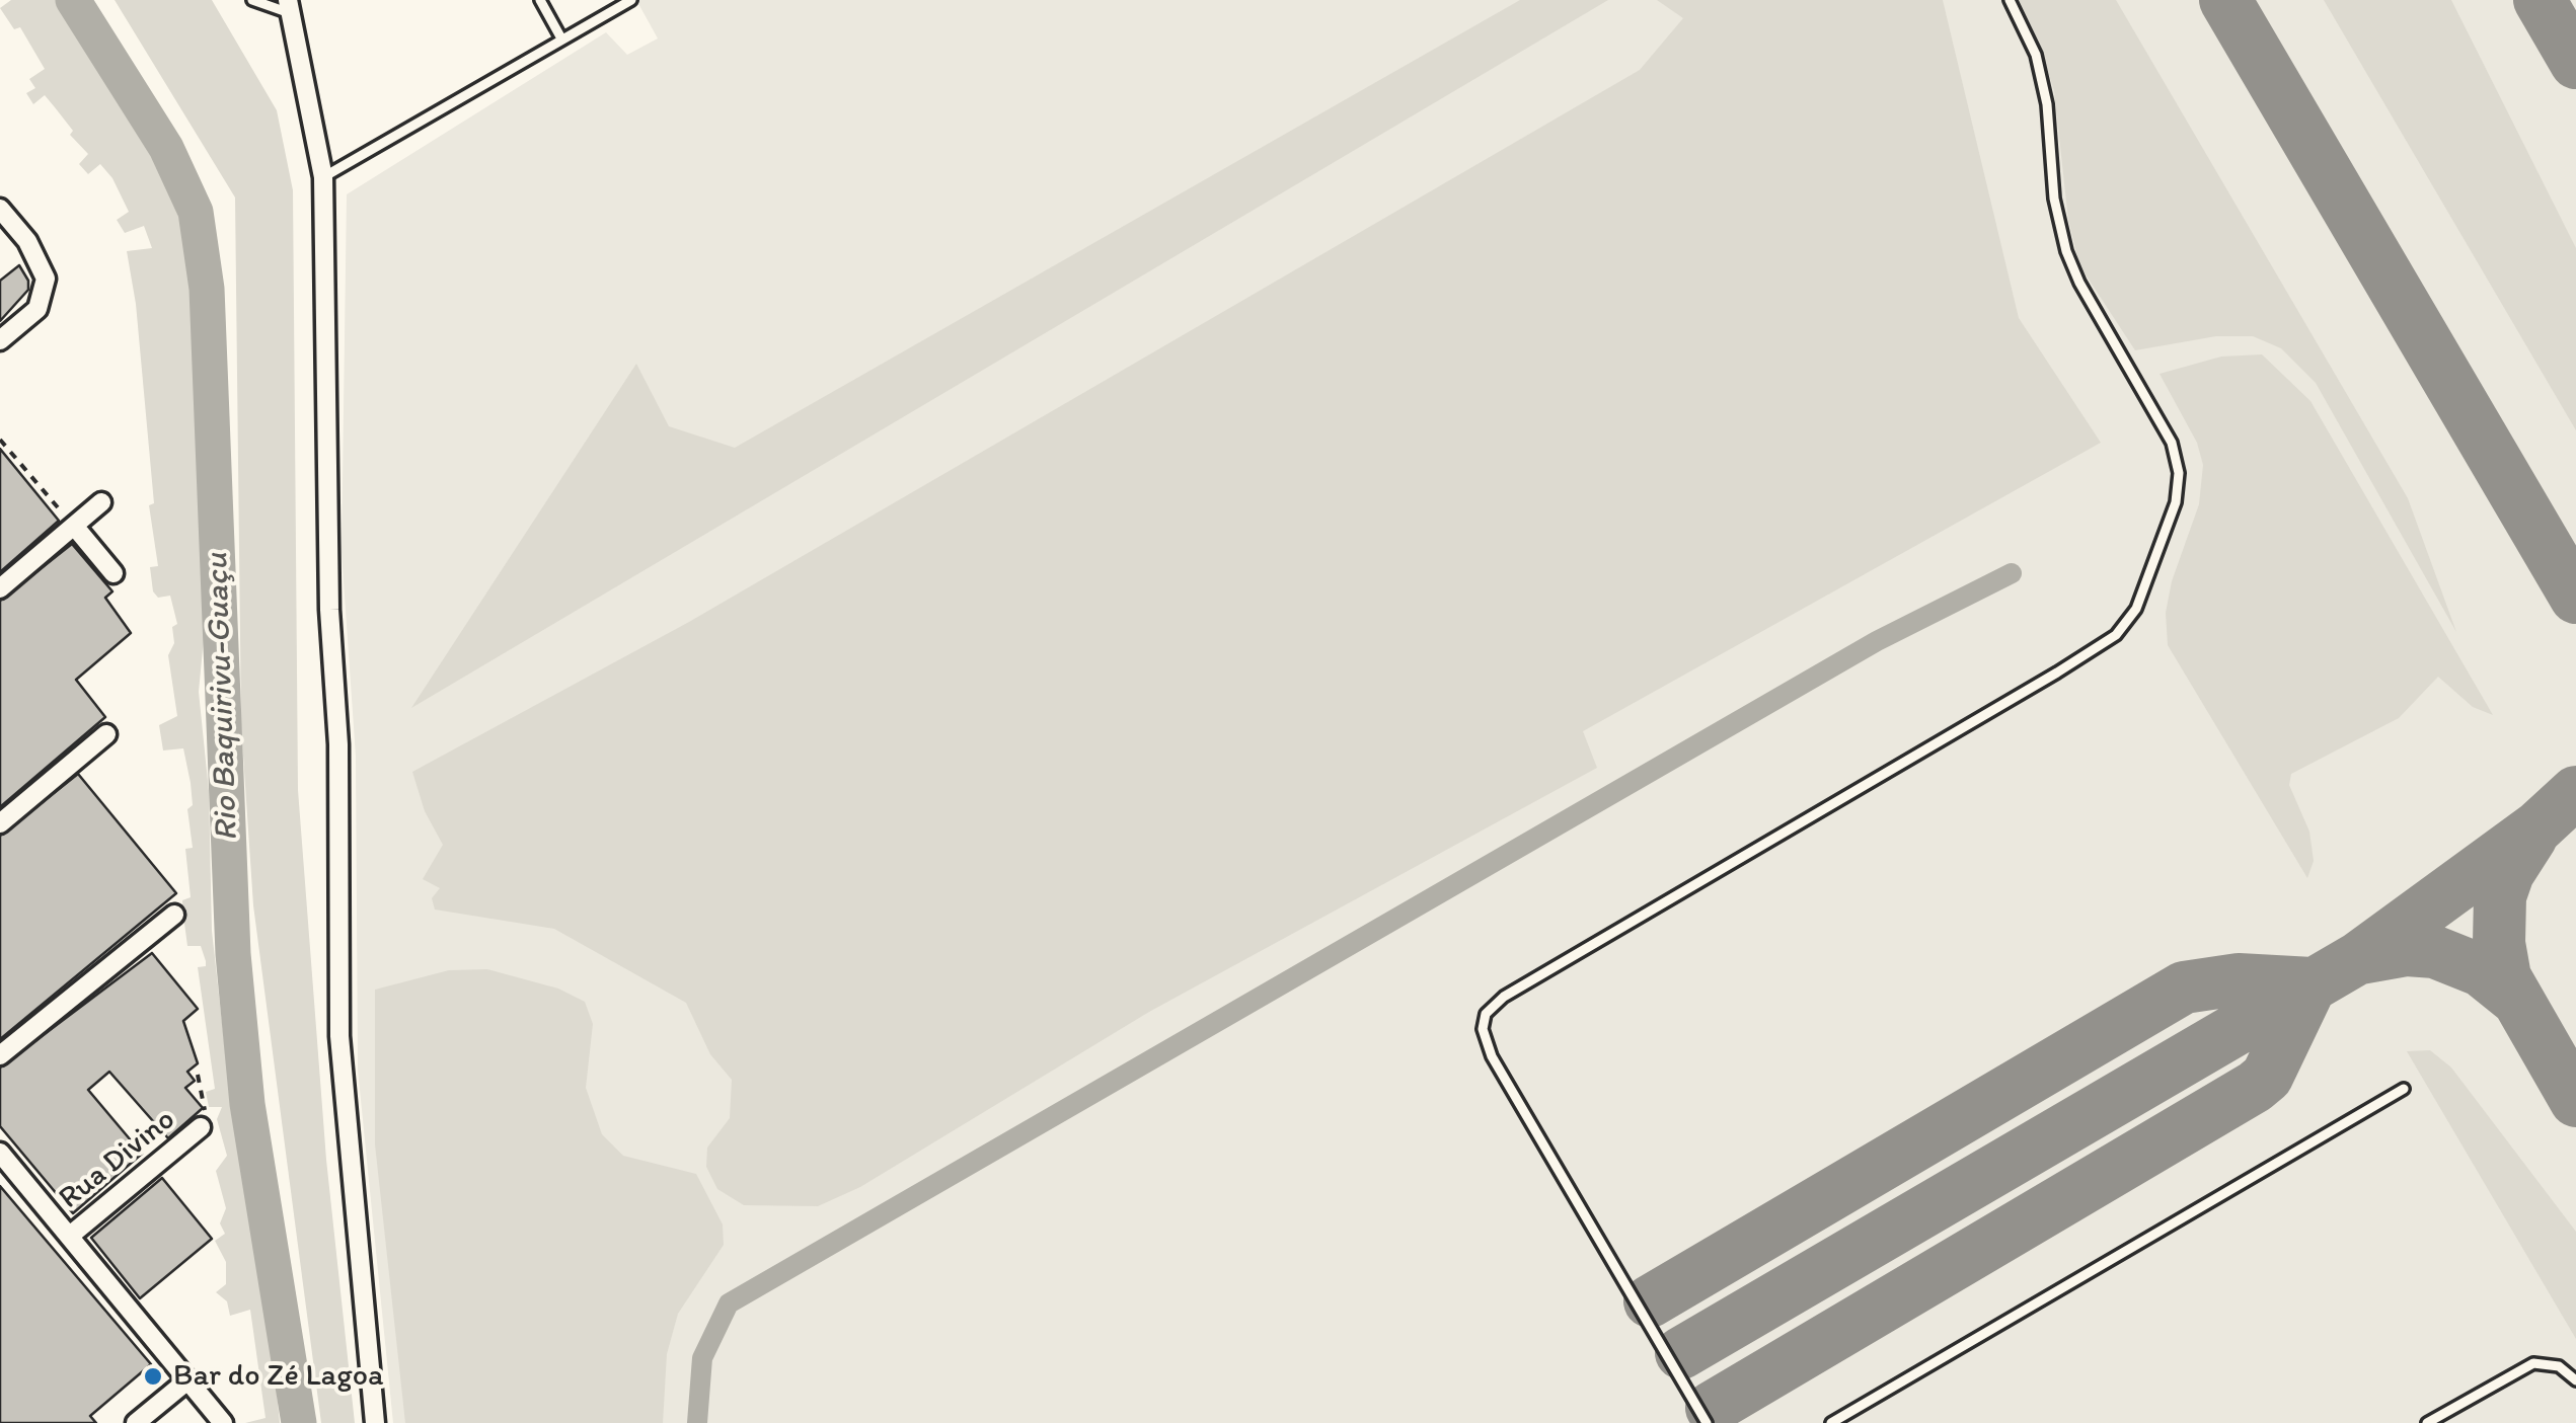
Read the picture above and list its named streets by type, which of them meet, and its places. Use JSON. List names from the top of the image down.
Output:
{
  "streets": {
    "street": ["Rua Divino"]
  },
  "water": ["Rio Baquirivu-Guaçu"],
  "places": ["Bar do Zé Lagoa"]
}
